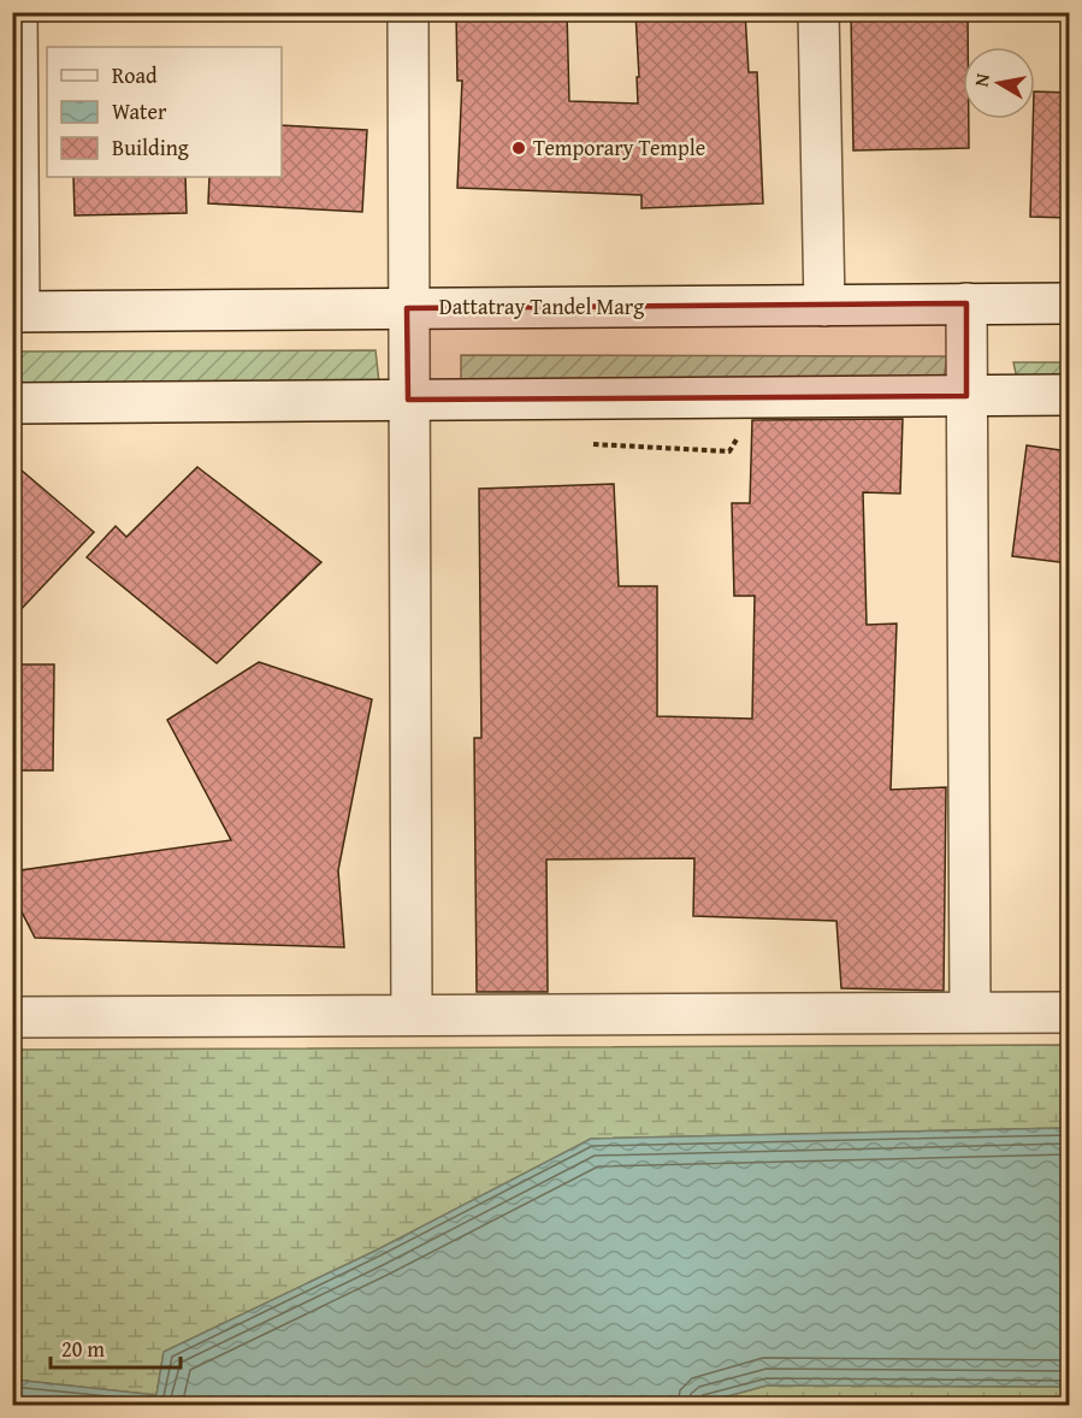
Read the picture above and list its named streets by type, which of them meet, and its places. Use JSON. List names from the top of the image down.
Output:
{
  "streets": {
    "street": ["Dattatray Tandel Marg"]
  },
  "places": ["Temporary Temple"],
  "legend": ["Road", "Water", "Building"],
  "scale_bar": "20 m",
  "north": "left"
}
